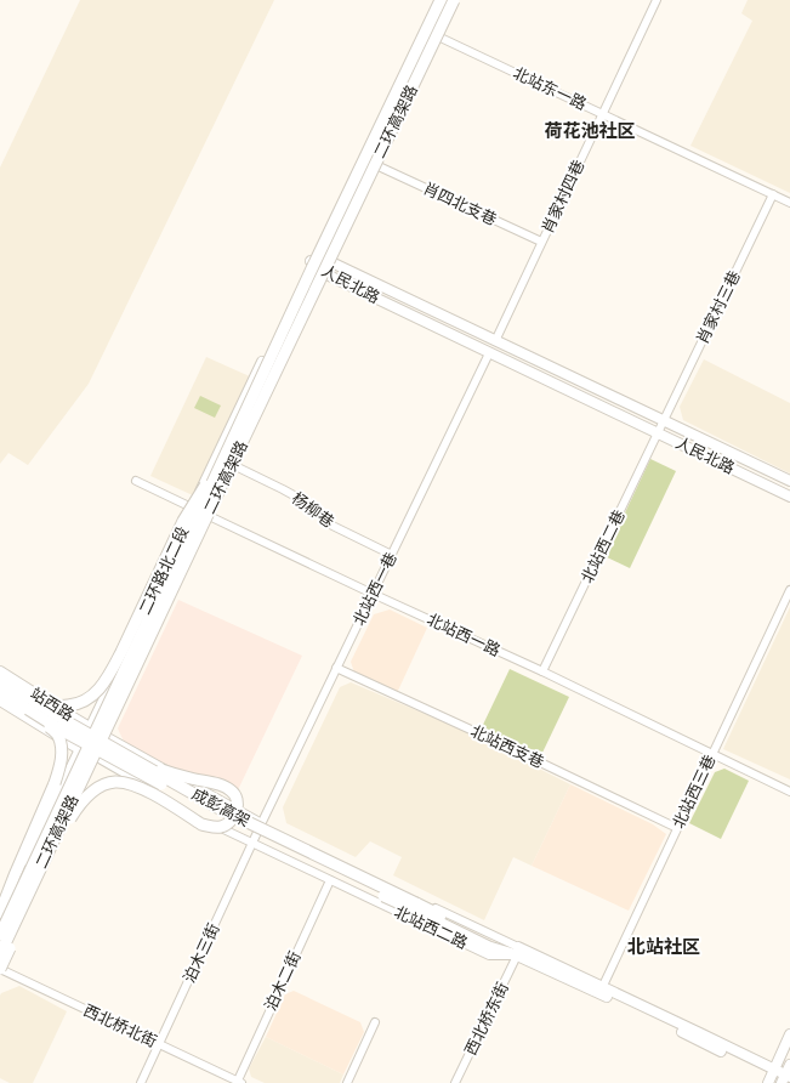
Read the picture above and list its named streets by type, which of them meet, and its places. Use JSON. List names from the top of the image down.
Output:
{
  "streets": {
    "highway": ["二环高架路", "成彭高架"],
    "main road": [
      "人民北路",
      "二环路北二段",
      "站西路",
      "北站西二路"
    ],
    "street": [
      "北站东一路",
      "肖家村四巷",
      "肖四北支巷",
      "肖家村三巷",
      "杨柳巷",
      "北站西二巷",
      "北站西一巷",
      "北站西一路",
      "北站西支巷",
      "北站西三巷",
      "泊木三街",
      "泊木二街",
      "西北桥东街",
      "西北桥北街"
    ]
  },
  "crossings": [
    ["北站东一路", "肖家村四巷"],
    ["北站东一路", "肖家村三巷"],
    ["北站东一路", "二环路北二段"],
    ["肖家村四巷", "肖四北支巷"],
    ["肖家村四巷", "人民北路"],
    ["肖四北支巷", "二环路北二段"],
    ["人民北路", "肖家村三巷"],
    ["人民北路", "北站西二巷"],
    ["人民北路", "二环路北二段"],
    ["人民北路", "北站西一巷"],
    ["肖家村三巷", "北站西二巷"],
    ["杨柳巷", "二环路北二段"],
    ["杨柳巷", "北站西一巷"],
    ["北站西二巷", "北站西一路"],
    ["二环路北二段", "北站西一路"],
    ["二环路北二段", "站西路"],
    ["二环路北二段", "北站西二路"],
    ["北站西一巷", "北站西一路"],
    ["北站西一巷", "北站西支巷"],
    ["北站西一巷", "北站西二路"],
    ["北站西一巷", "泊木三街"],
    ["北站西一路", "北站西三巷"],
    ["站西路", "北站西二路"],
    ["北站西支巷", "北站西三巷"],
    ["北站西三巷", "北站西二路"],
    ["北站西二路", "泊木三街"],
    ["北站西二路", "泊木二街"],
    ["北站西二路", "西北桥东街"],
    ["泊木三街", "西北桥北街"],
    ["泊木二街", "西北桥北街"]
  ],
  "districts": ["荷花池社区", "北站社区"]
}
